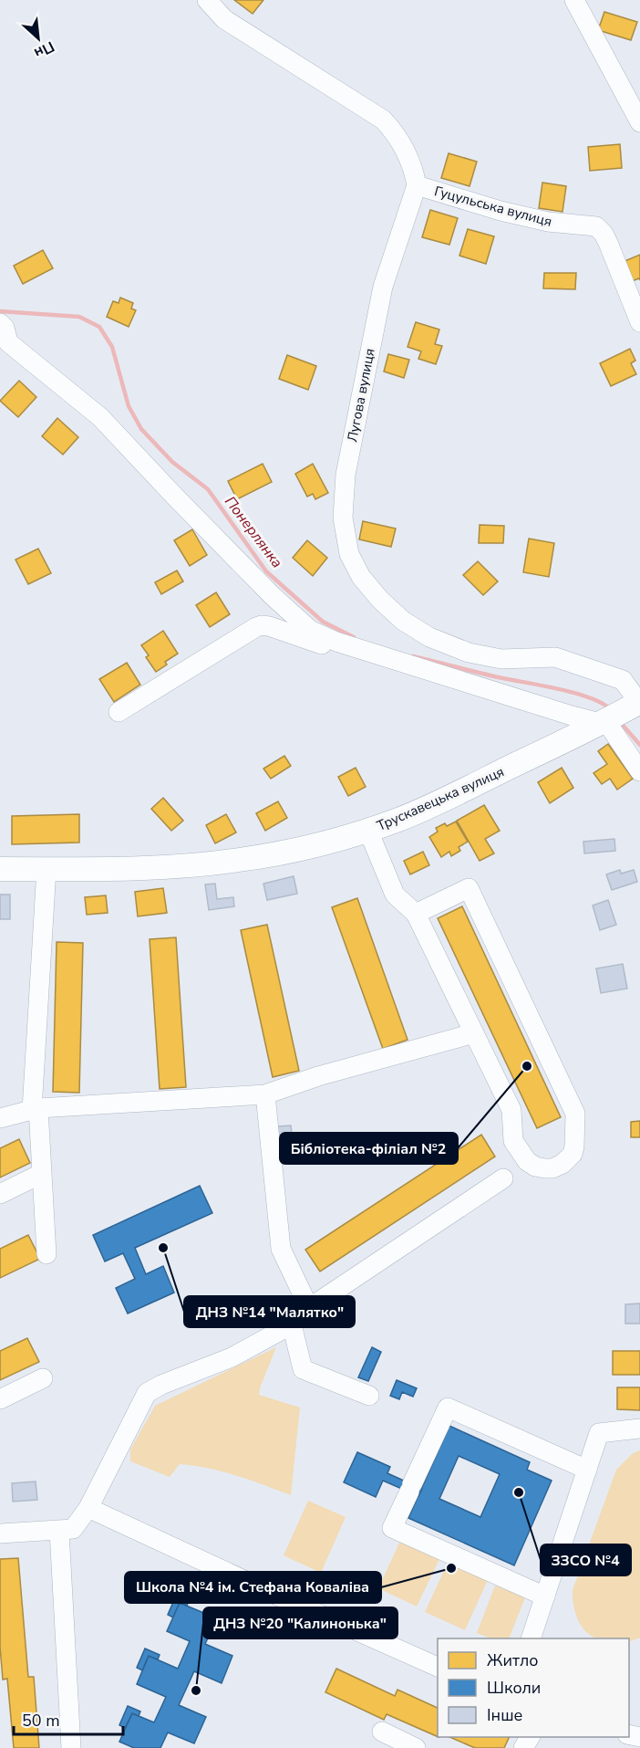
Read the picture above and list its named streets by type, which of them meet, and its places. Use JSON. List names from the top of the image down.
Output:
{
  "streets": {
    "main road": ["Трускавецька вулиця"],
    "street": ["Гуцульська вулиця", "Лугова вулиця"]
  },
  "crossings": [
    ["Гуцульська вулиця", "Лугова вулиця"],
    ["Лугова вулиця", "Трускавецька вулиця"]
  ],
  "water": ["Понерлянка"],
  "places": [
    "Бібліотека-філіал №2",
    "ДНЗ №14 \"Малятко\"",
    "ЗЗСО №4",
    "Школа №4 ім. Стефана Коваліва",
    "ДНЗ №20 \"Калинонька\""
  ],
  "legend": ["Житло", "Школи", "Інше"],
  "scale_bar": "50 m",
  "north": "bottom right"
}
